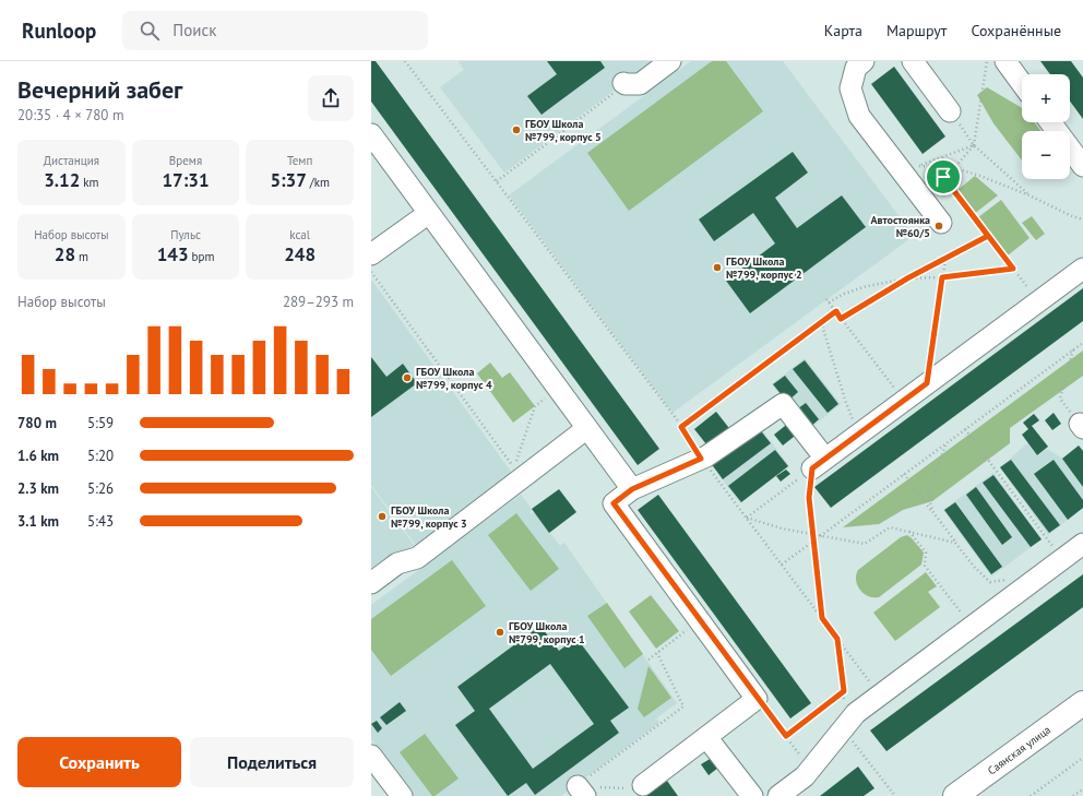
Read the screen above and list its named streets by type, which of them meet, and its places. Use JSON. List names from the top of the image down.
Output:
{
  "streets": {
    "main road": ["Саянская улица"]
  },
  "places": [
    "ГБОУ Школа №799, корпус 5",
    "Автостоянка №60/5",
    "ГБОУ Школа №799, корпус 2",
    "ГБОУ Школа №799, корпус 4",
    "ГБОУ Школа №799, корпус 3",
    "ГБОУ Школа №799, корпус 1"
  ],
  "page": {
    "header": "Runloop",
    "search": "Поиск",
    "nav": ["Карта", "Маршрут", "Сохранённые"],
    "heading": ["Вечерний забег", "20:35 · 4 × 780 m"],
    "map_buttons": ["+", "−"],
    "stats": [
      ["Дистанция", "3.12 km"],
      ["Время", "17:31"],
      ["Темп", "5:37 /km"],
      ["Набор высоты", "28 m"],
      ["Пульс", "143 bpm"],
      ["kcal", "248"]
    ],
    "chart": ["Набор высоты", "289–293 m"],
    "list": [
      {
        "name": "780 m",
        "note": "5:59"
      },
      {
        "name": "1.6 km",
        "note": "5:20"
      },
      {
        "name": "2.3 km",
        "note": "5:26"
      },
      {
        "name": "3.1 km",
        "note": "5:43"
      }
    ],
    "buttons": ["Сохранить", "Поделиться"]
  }
}
